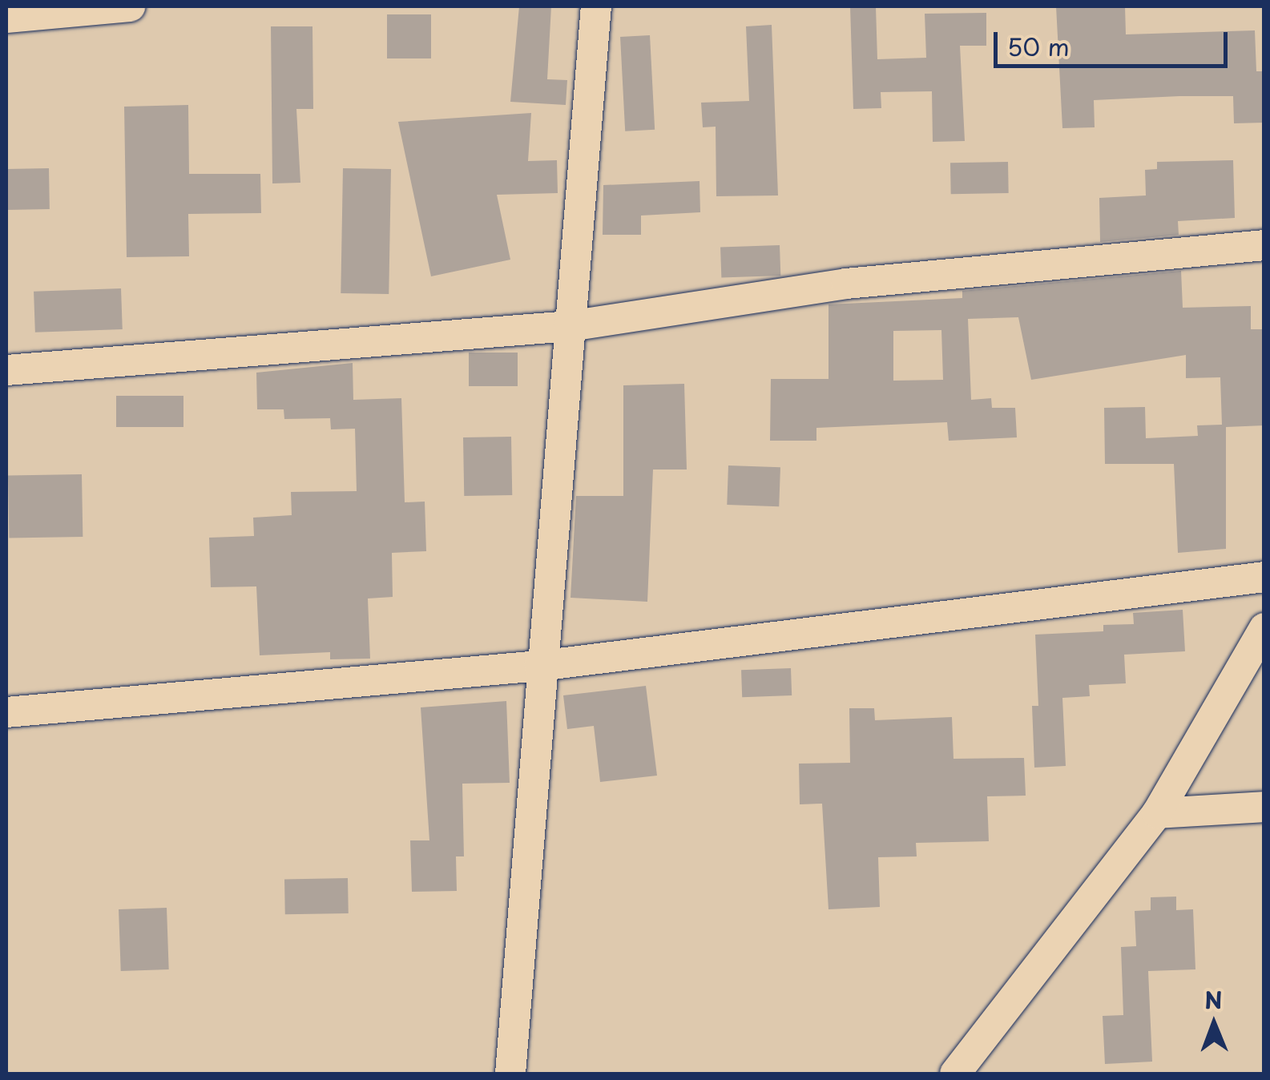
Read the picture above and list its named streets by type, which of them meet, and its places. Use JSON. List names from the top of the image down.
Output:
{
  "scale_bar": "50 m",
  "north": "top"
}
